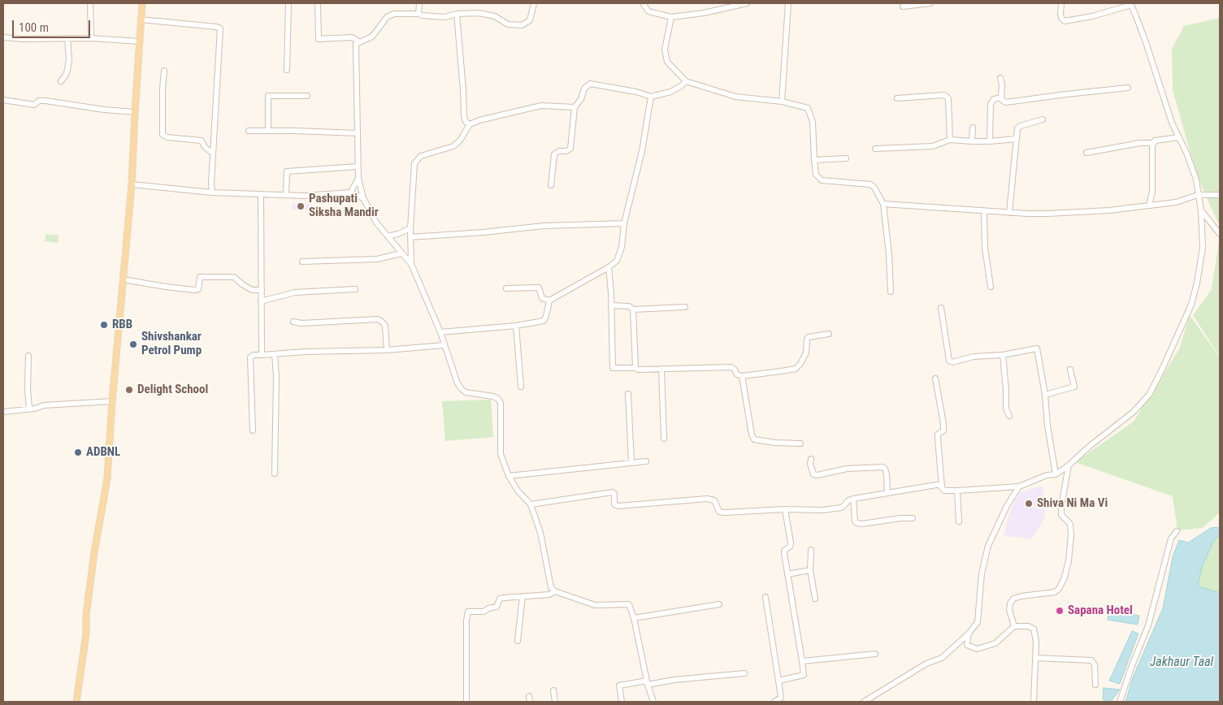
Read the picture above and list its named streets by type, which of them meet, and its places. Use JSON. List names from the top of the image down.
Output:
{
  "water": ["Jakhaur Taal"],
  "places": [
    "Pashupati Siksha Mandir",
    "RBB",
    "Shivshankar Petrol Pump",
    "Delight School",
    "ADBNL",
    "Shiva Ni Ma Vi",
    "Sapana Hotel"
  ],
  "scale_bar": "100 m"
}
